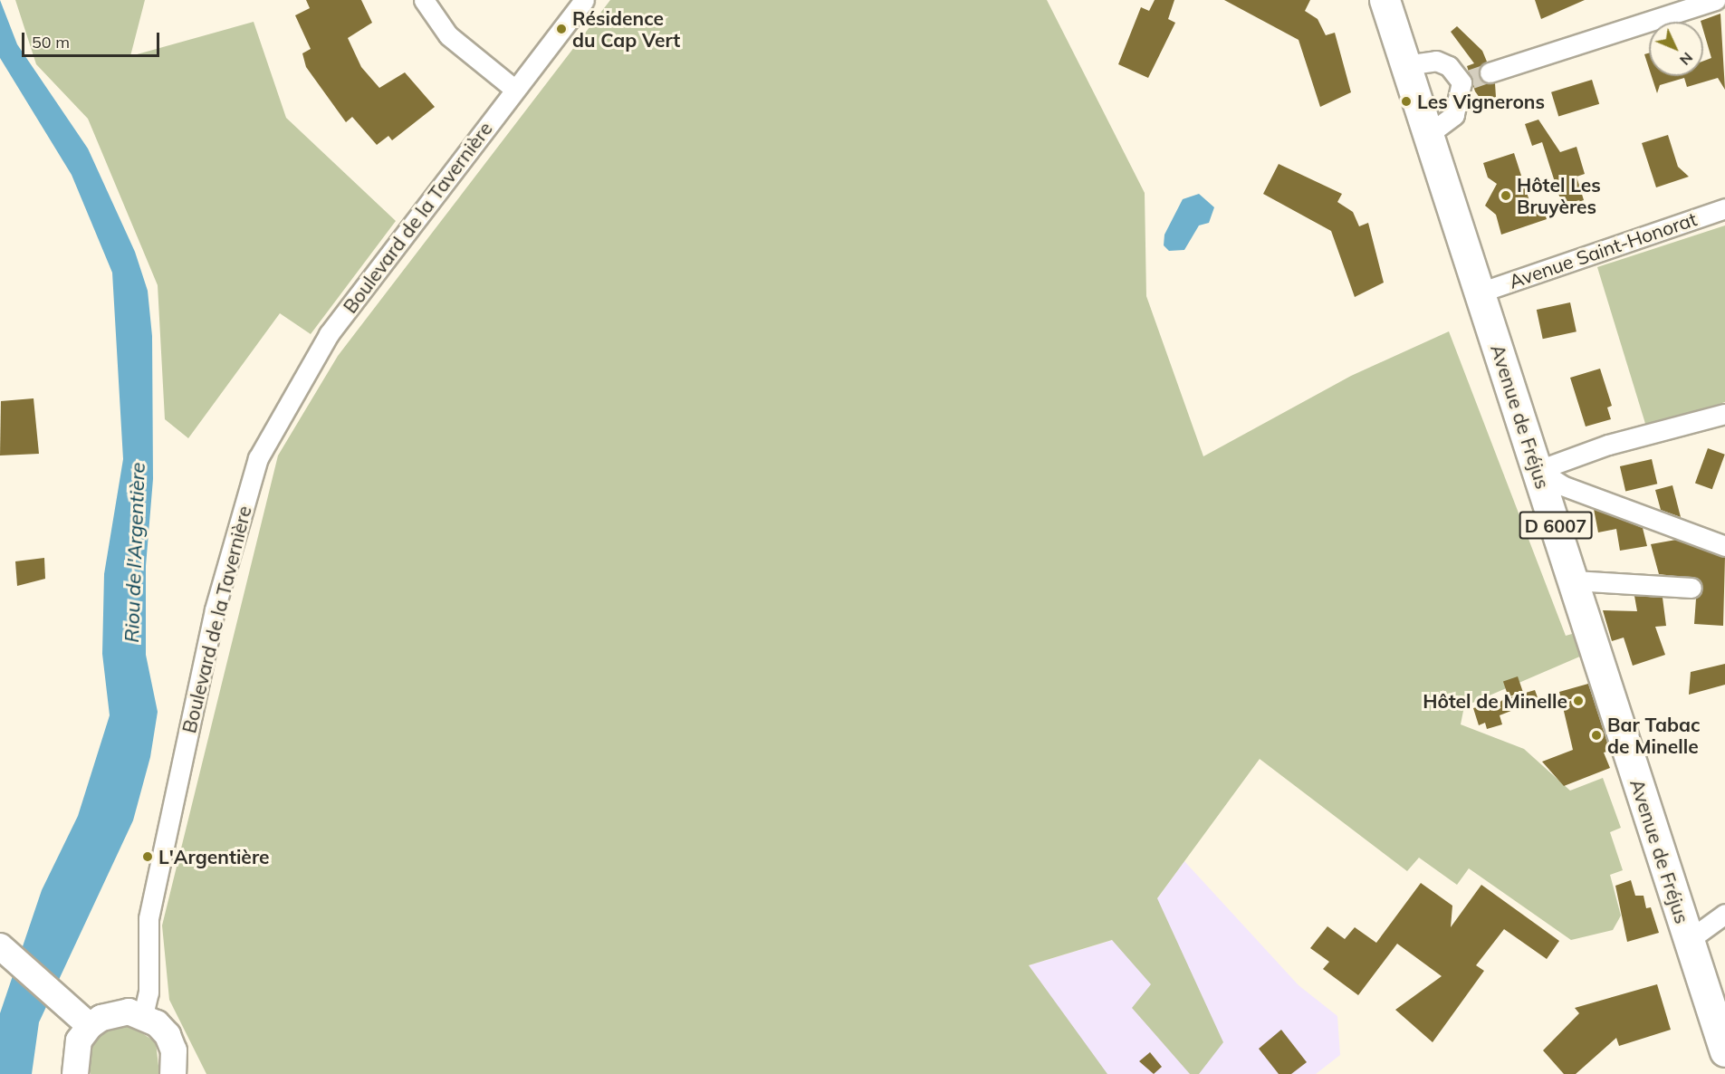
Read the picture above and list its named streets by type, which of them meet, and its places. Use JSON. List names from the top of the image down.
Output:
{
  "streets": {
    "main road": ["Avenue de Fréjus", "D 6007"],
    "street": ["Boulevard de la Tavernière", "Avenue Saint-Honorat"]
  },
  "crossings": [
    ["Avenue Saint-Honorat", "Avenue de Fréjus"]
  ],
  "water": ["Riou de l'Argentière"],
  "places": [
    "Résidence du Cap Vert",
    "Les Vignerons",
    "Hôtel Les Bruyères",
    "Hôtel de Minelle",
    "Bar Tabac de Minelle",
    "L'Argentière"
  ],
  "scale_bar": "50 m",
  "north": "bottom right"
}
